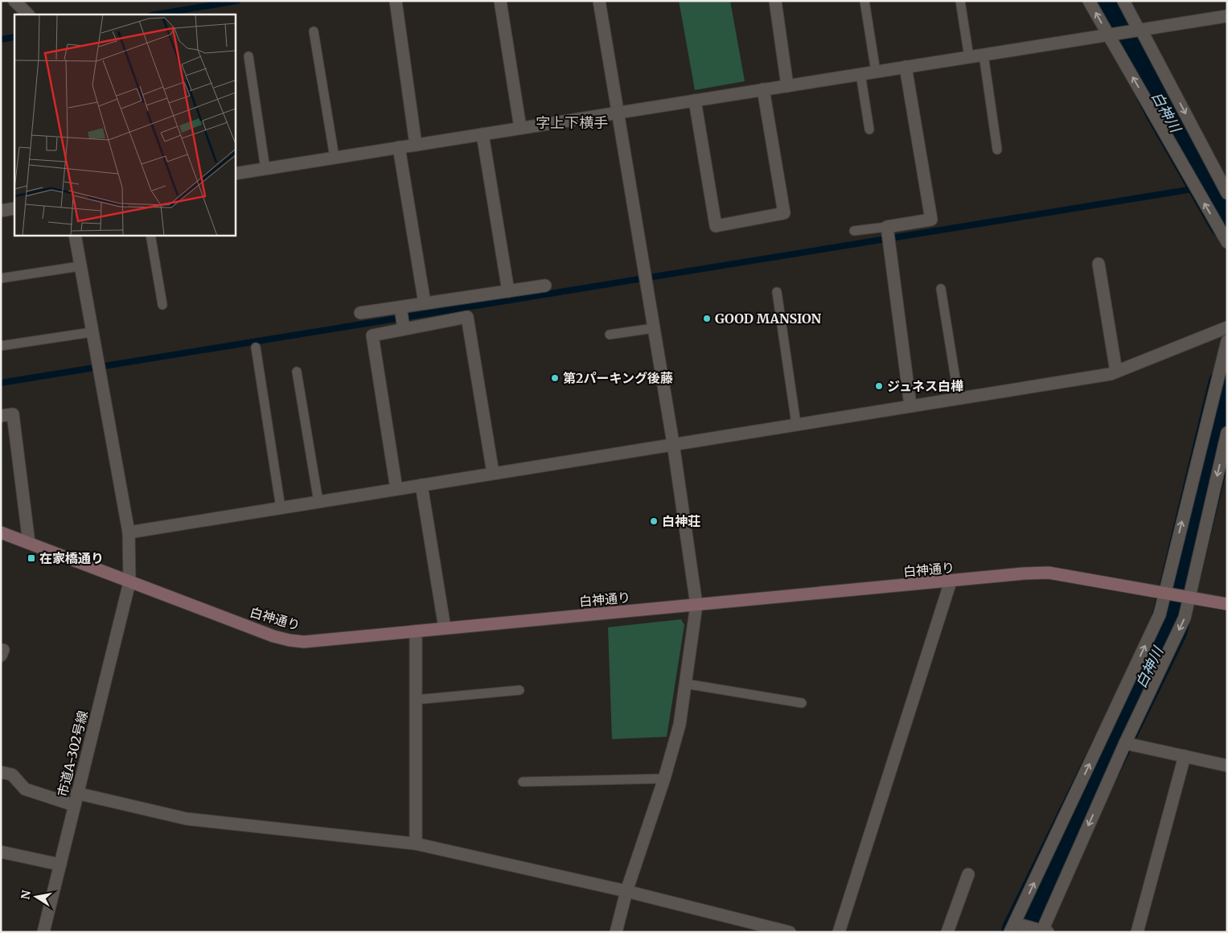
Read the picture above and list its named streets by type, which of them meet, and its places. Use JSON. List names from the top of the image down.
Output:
{
  "streets": {
    "street": ["白神通り", "市道A-302号線"]
  },
  "crossings": [
    ["白神通り", "市道A-302号線"]
  ],
  "districts": ["字上下横手"],
  "water": ["白神川"],
  "places": {
    "other": [
      "GOOD MANSION",
      "第2パーキング後藤",
      "ジュネス白樺",
      "白神荘"
    ],
    "transit": ["在家橋通り"]
  },
  "north": "left"
}
